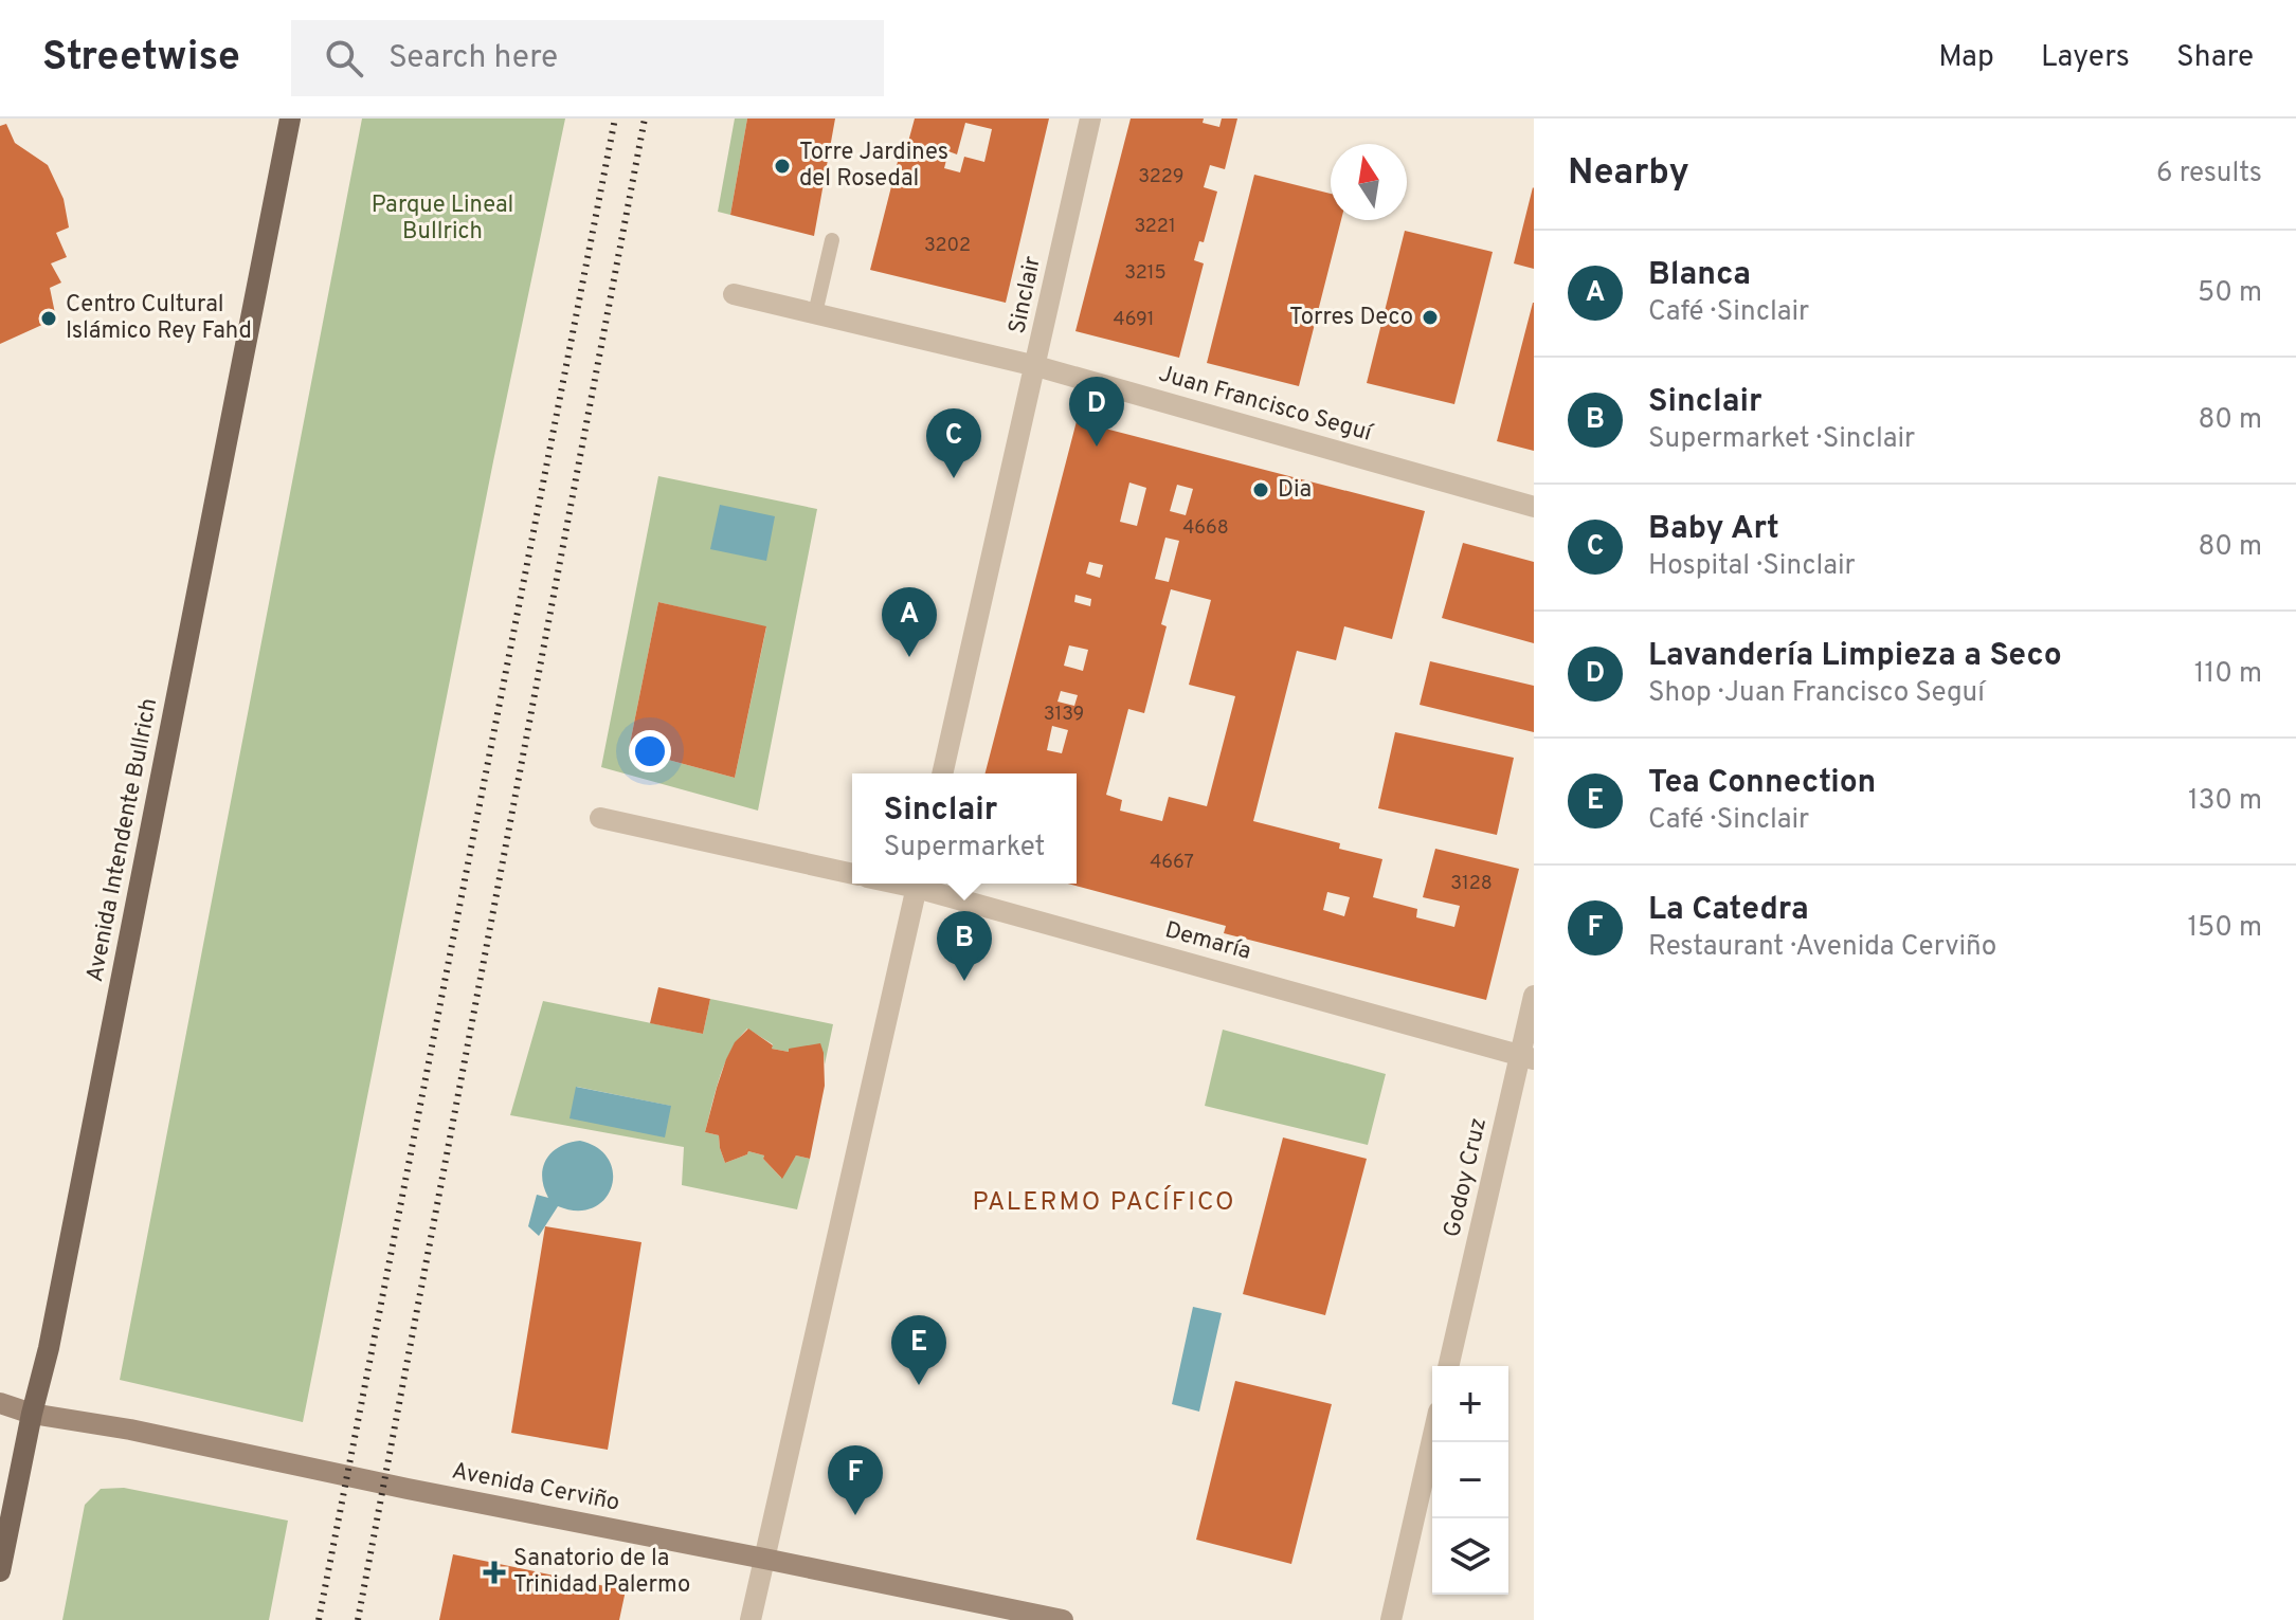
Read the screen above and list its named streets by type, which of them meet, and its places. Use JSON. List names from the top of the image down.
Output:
{
  "streets": {
    "main road": ["Avenida Intendente Bullrich", "Avenida Cerviño"],
    "street": [
      "Sinclair",
      "Juan Francisco Seguí",
      "Demaría",
      "Godoy Cruz"
    ]
  },
  "crossings": [
    ["Sinclair", "Juan Francisco Seguí"],
    ["Avenida Intendente Bullrich", "Avenida Cerviño"],
    ["Demaría", "Godoy Cruz"]
  ],
  "districts": ["PALERMO PACÍFICO"],
  "parks": ["Parque Lineal Bullrich"],
  "places": {
    "other": [
      "Torre Jardines del Rosedal",
      "Torres Deco",
      "Centro Cultural Islámico Rey Fahd",
      "Dia"
    ],
    "health": ["Sanatorio de la Trinidad Palermo"]
  },
  "house_numbers": [
    "3229",
    "3221",
    "3202",
    "3215",
    "4691",
    "4668",
    "3139",
    "4667",
    "3128"
  ],
  "north": "top",
  "page": {
    "header": "Streetwise",
    "search": "Search here",
    "nav": ["Map", "Layers", "Share"],
    "heading": ["Nearby", "6 results"],
    "list": [
      {
        "mark": "A",
        "name": "Blanca",
        "note": "Café · Sinclair",
        "value": "50 m"
      },
      {
        "mark": "B",
        "name": "Sinclair",
        "note": "Supermarket · Sinclair",
        "value": "80 m"
      },
      {
        "mark": "C",
        "name": "Baby Art",
        "note": "Hospital · Sinclair",
        "value": "80 m"
      },
      {
        "mark": "D",
        "name": "Lavandería Limpieza a Seco",
        "note": "Shop · Juan Francisco Seguí",
        "value": "110 m"
      },
      {
        "mark": "E",
        "name": "Tea Connection",
        "note": "Café · Sinclair",
        "value": "130 m"
      },
      {
        "mark": "F",
        "name": "La Catedra",
        "note": "Restaurant · Avenida Cerviño",
        "value": "150 m"
      }
    ],
    "pins": [
      "D",
      "C",
      "A",
      "B",
      "E",
      "F"
    ],
    "popup": ["Sinclair", "Supermarket"],
    "map_buttons": ["+", "−"]
  }
}
